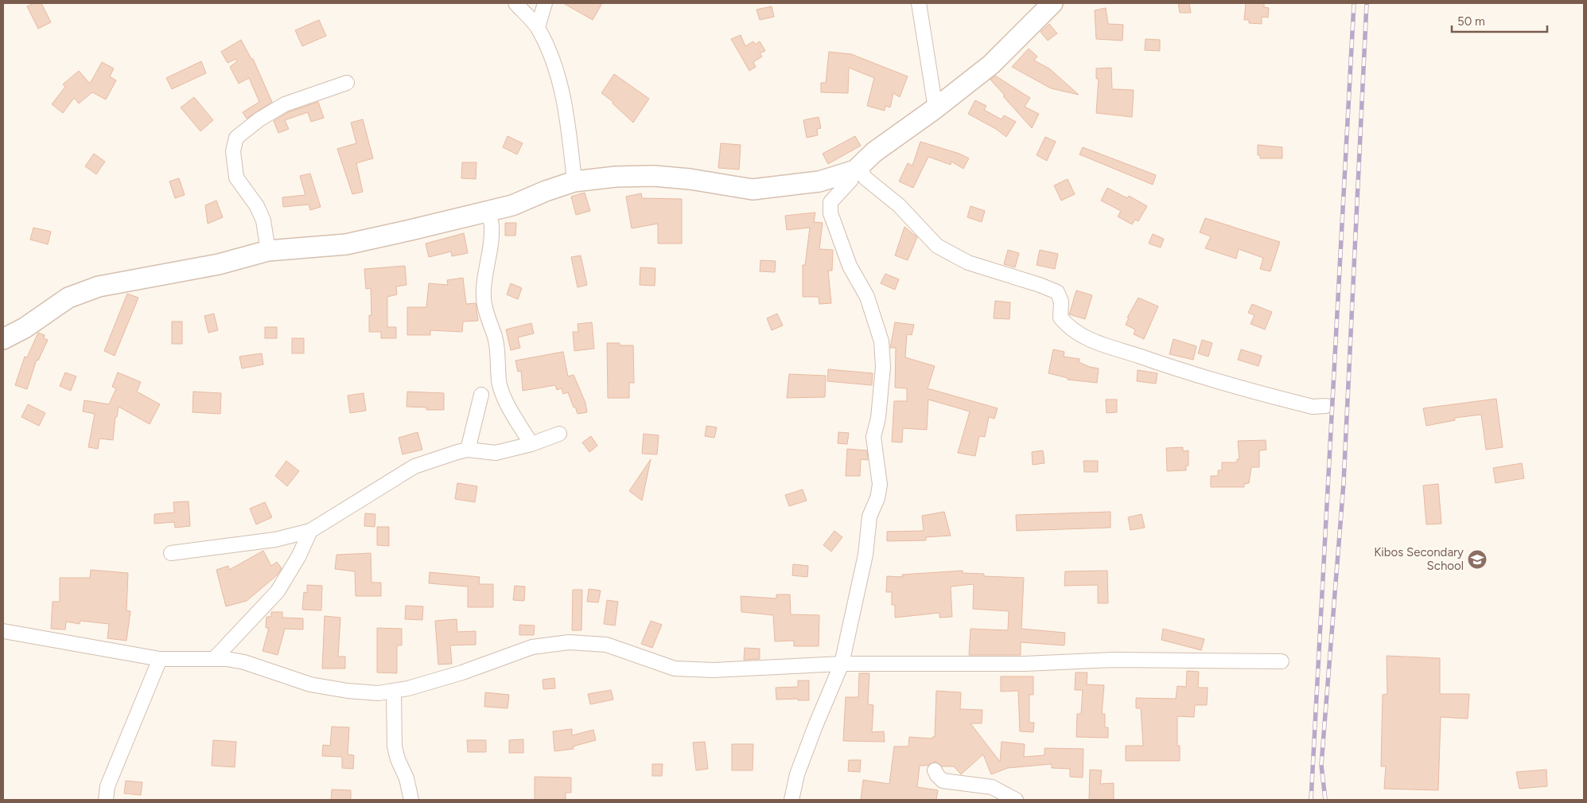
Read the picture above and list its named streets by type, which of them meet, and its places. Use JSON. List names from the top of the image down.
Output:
{
  "places": {
    "school or university": ["Kibos Secondary School"]
  },
  "scale_bar": "50 m"
}
